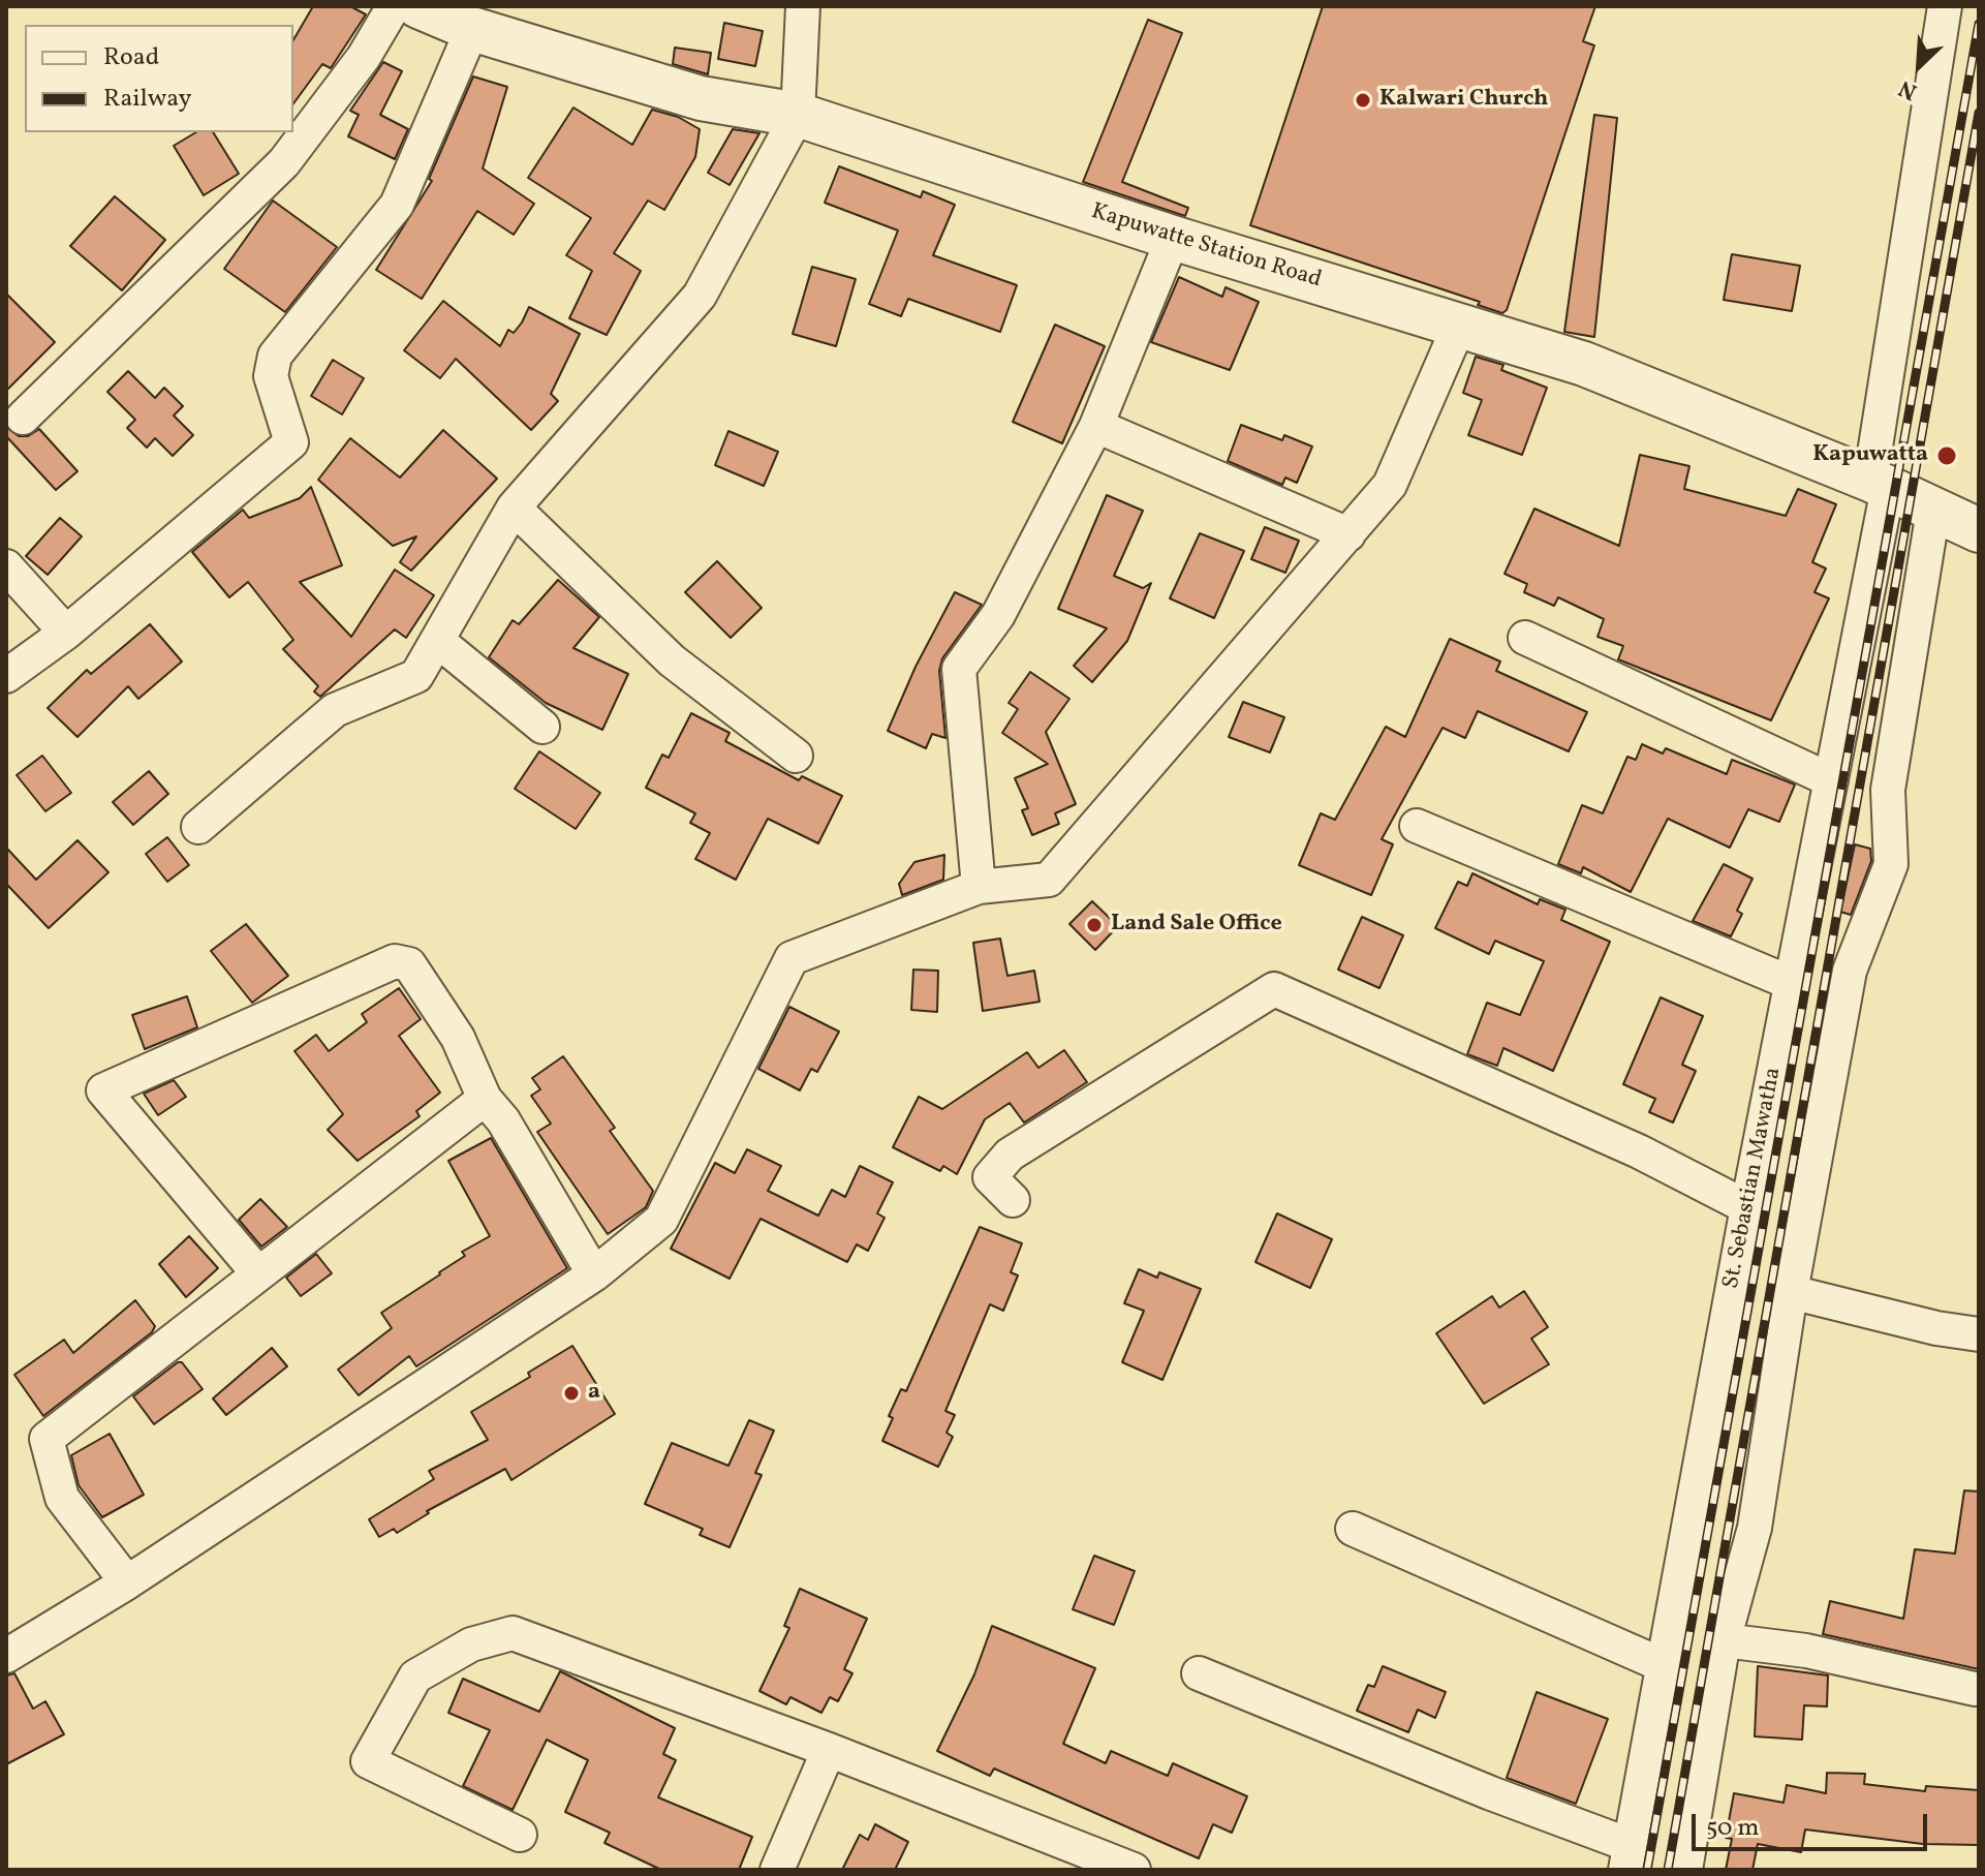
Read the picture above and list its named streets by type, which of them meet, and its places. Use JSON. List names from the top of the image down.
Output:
{
  "streets": {
    "street": ["Kapuwatte Station Road", "St. Sebastian Mawatha"]
  },
  "crossings": [
    ["Kapuwatte Station Road", "St. Sebastian Mawatha"]
  ],
  "places": [
    "Kalwari Church",
    "Kapuwatta",
    "Land Sale Office",
    "a"
  ],
  "legend": ["Road", "Railway"],
  "scale_bar": "50 m",
  "north": "bottom left"
}
